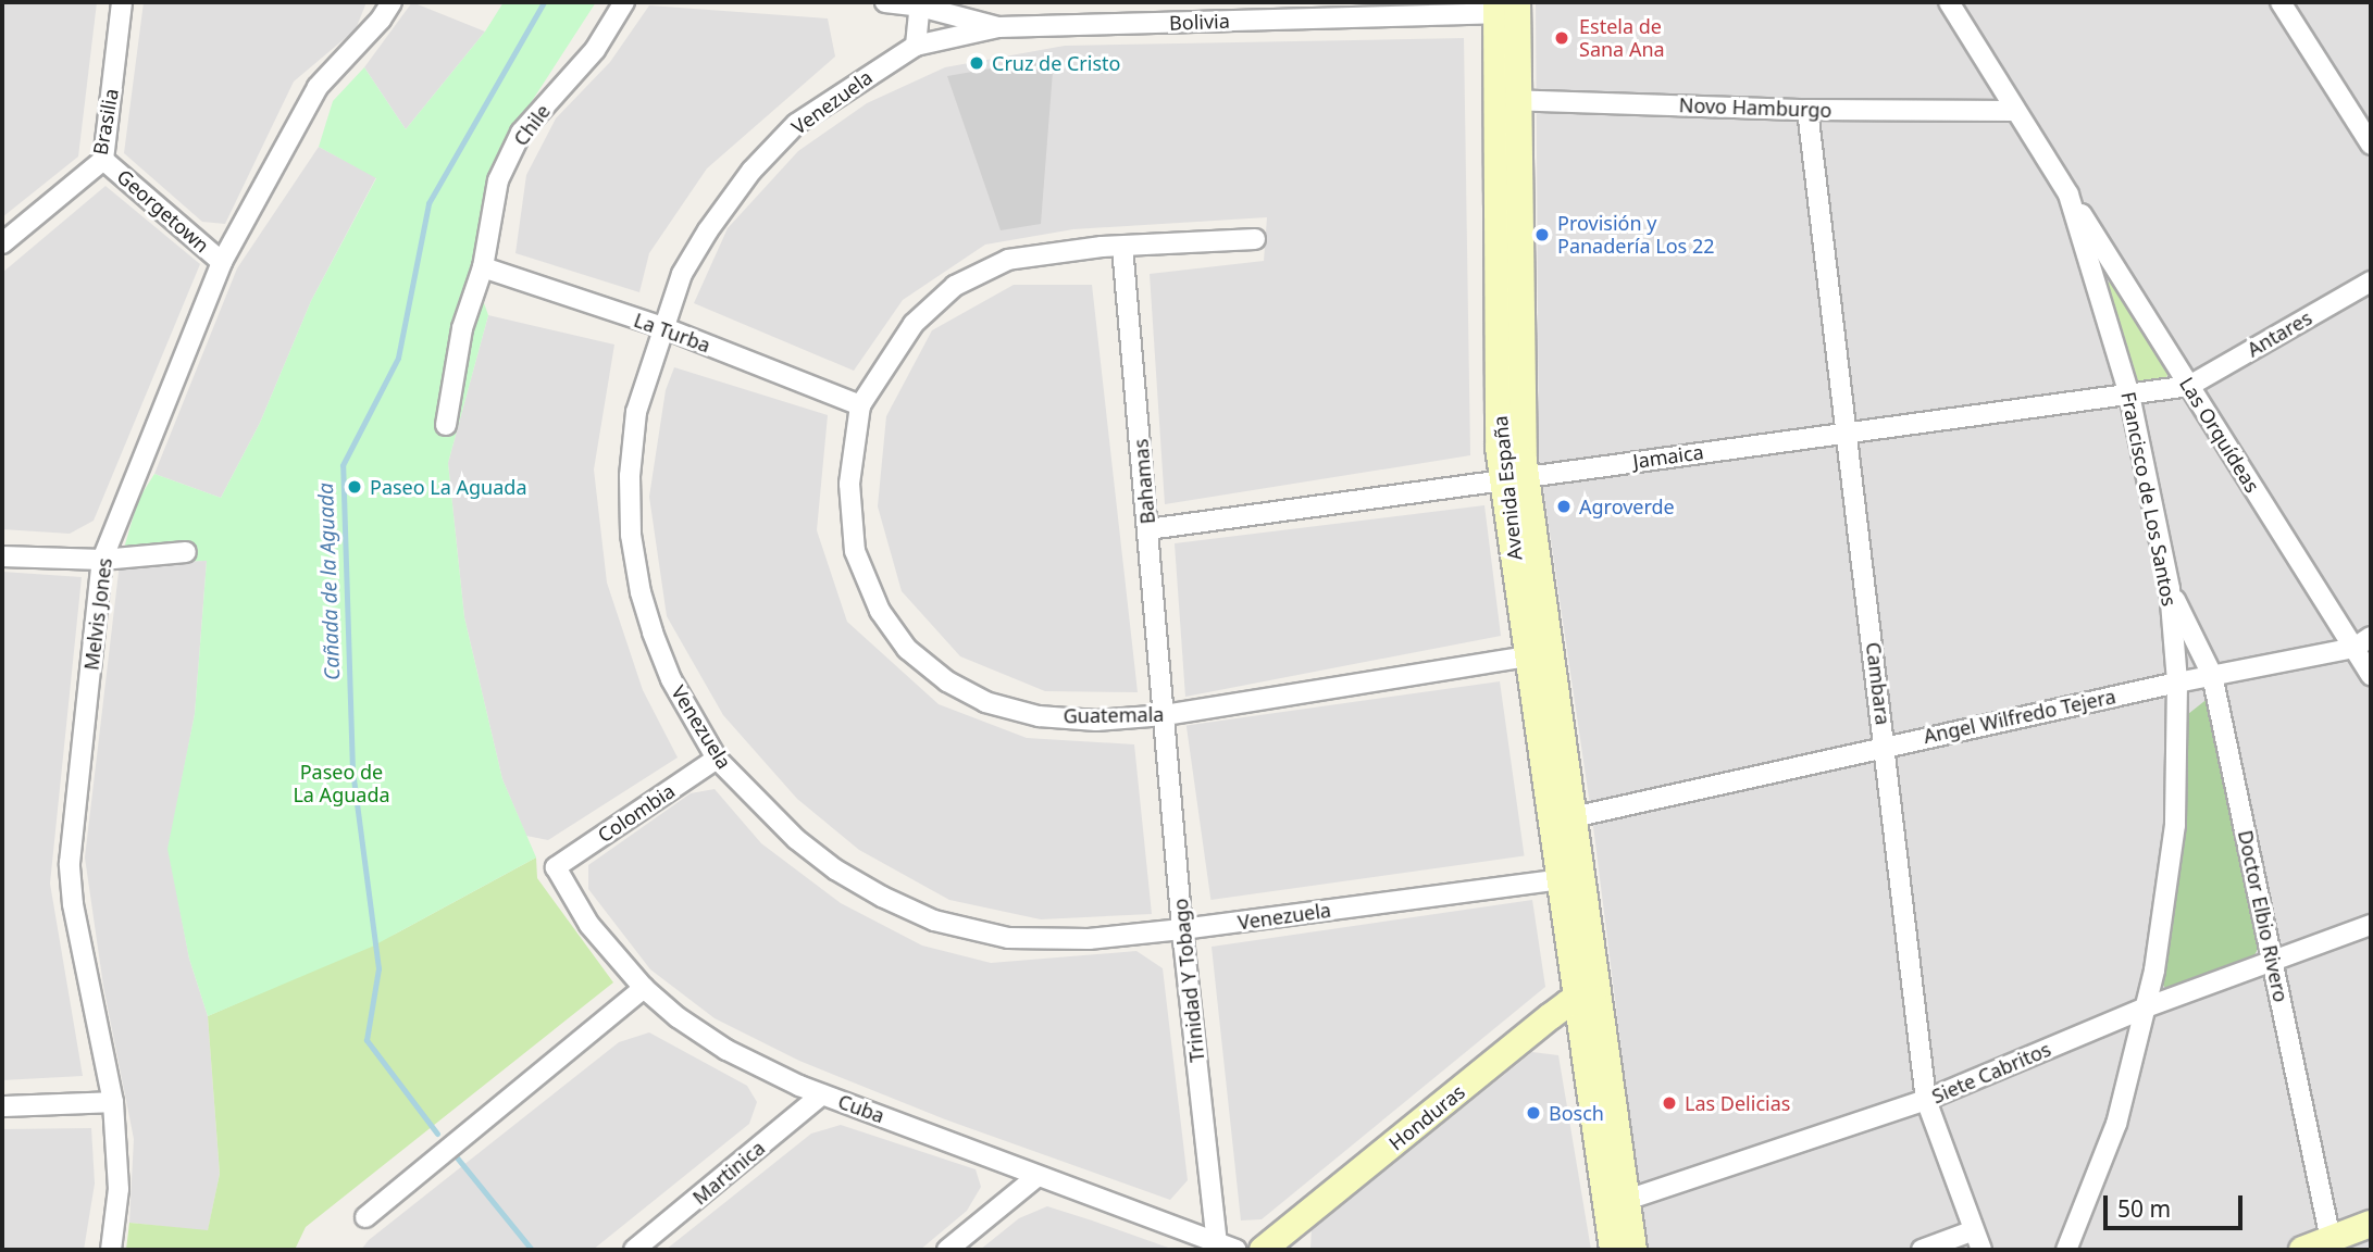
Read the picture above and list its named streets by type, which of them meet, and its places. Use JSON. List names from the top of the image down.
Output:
{
  "streets": {
    "main road": ["Avenida España", "Honduras"],
    "street": [
      "Bolivia",
      "Venezuela",
      "Novo Hamburgo",
      "Brasilia",
      "Chile",
      "Georgetown",
      "La Turba",
      "Antares",
      "Las Orquídeas",
      "Jamaica",
      "Bahamas",
      "Francisco de Los Santos",
      "Melvis Jones",
      "Cambara",
      "Guatemala",
      "Angel Wilfredo Tejera",
      "Colombia",
      "Doctor Elbio Rivero",
      "Trinidad Y Tobago",
      "Siete Cabritos",
      "Cuba",
      "Martinica"
    ]
  },
  "crossings": [
    ["Bolivia", "Venezuela"],
    ["Bolivia", "Avenida España"],
    ["Venezuela", "La Turba"],
    ["Venezuela", "Avenida España"],
    ["Venezuela", "Colombia"],
    ["Venezuela", "Trinidad Y Tobago"],
    ["Novo Hamburgo", "Avenida España"],
    ["Novo Hamburgo", "Francisco de Los Santos"],
    ["Novo Hamburgo", "Cambara"],
    ["Brasilia", "Georgetown"],
    ["Chile", "La Turba"],
    ["Georgetown", "Melvis Jones"],
    ["La Turba", "Guatemala"],
    ["Antares", "Las Orquídeas"],
    ["Antares", "Jamaica"],
    ["Las Orquídeas", "Jamaica"],
    ["Las Orquídeas", "Francisco de Los Santos"],
    ["Las Orquídeas", "Angel Wilfredo Tejera"],
    ["Jamaica", "Bahamas"],
    ["Jamaica", "Avenida España"],
    ["Jamaica", "Francisco de Los Santos"],
    ["Jamaica", "Cambara"],
    ["Bahamas", "Guatemala"],
    ["Bahamas", "Trinidad Y Tobago"],
    ["Avenida España", "Guatemala"],
    ["Avenida España", "Angel Wilfredo Tejera"],
    ["Avenida España", "Siete Cabritos"],
    ["Avenida España", "Honduras"],
    ["Francisco de Los Santos", "Angel Wilfredo Tejera"],
    ["Francisco de Los Santos", "Doctor Elbio Rivero"],
    ["Francisco de Los Santos", "Siete Cabritos"],
    ["Cambara", "Angel Wilfredo Tejera"],
    ["Cambara", "Siete Cabritos"],
    ["Guatemala", "Trinidad Y Tobago"],
    ["Angel Wilfredo Tejera", "Doctor Elbio Rivero"],
    ["Colombia", "Cuba"],
    ["Doctor Elbio Rivero", "Siete Cabritos"],
    ["Trinidad Y Tobago", "Cuba"],
    ["Cuba", "Martinica"]
  ],
  "water": ["Cañada de la Aguada"],
  "parks": ["Paseo de La Aguada"],
  "places": [
    "Estela de Sana Ana",
    "Cruz de Cristo",
    "Provisión y Panadería Los 22",
    "Paseo La Aguada",
    "Agroverde",
    "Las Delicias",
    "Bosch"
  ],
  "scale_bar": "50 m"
}
